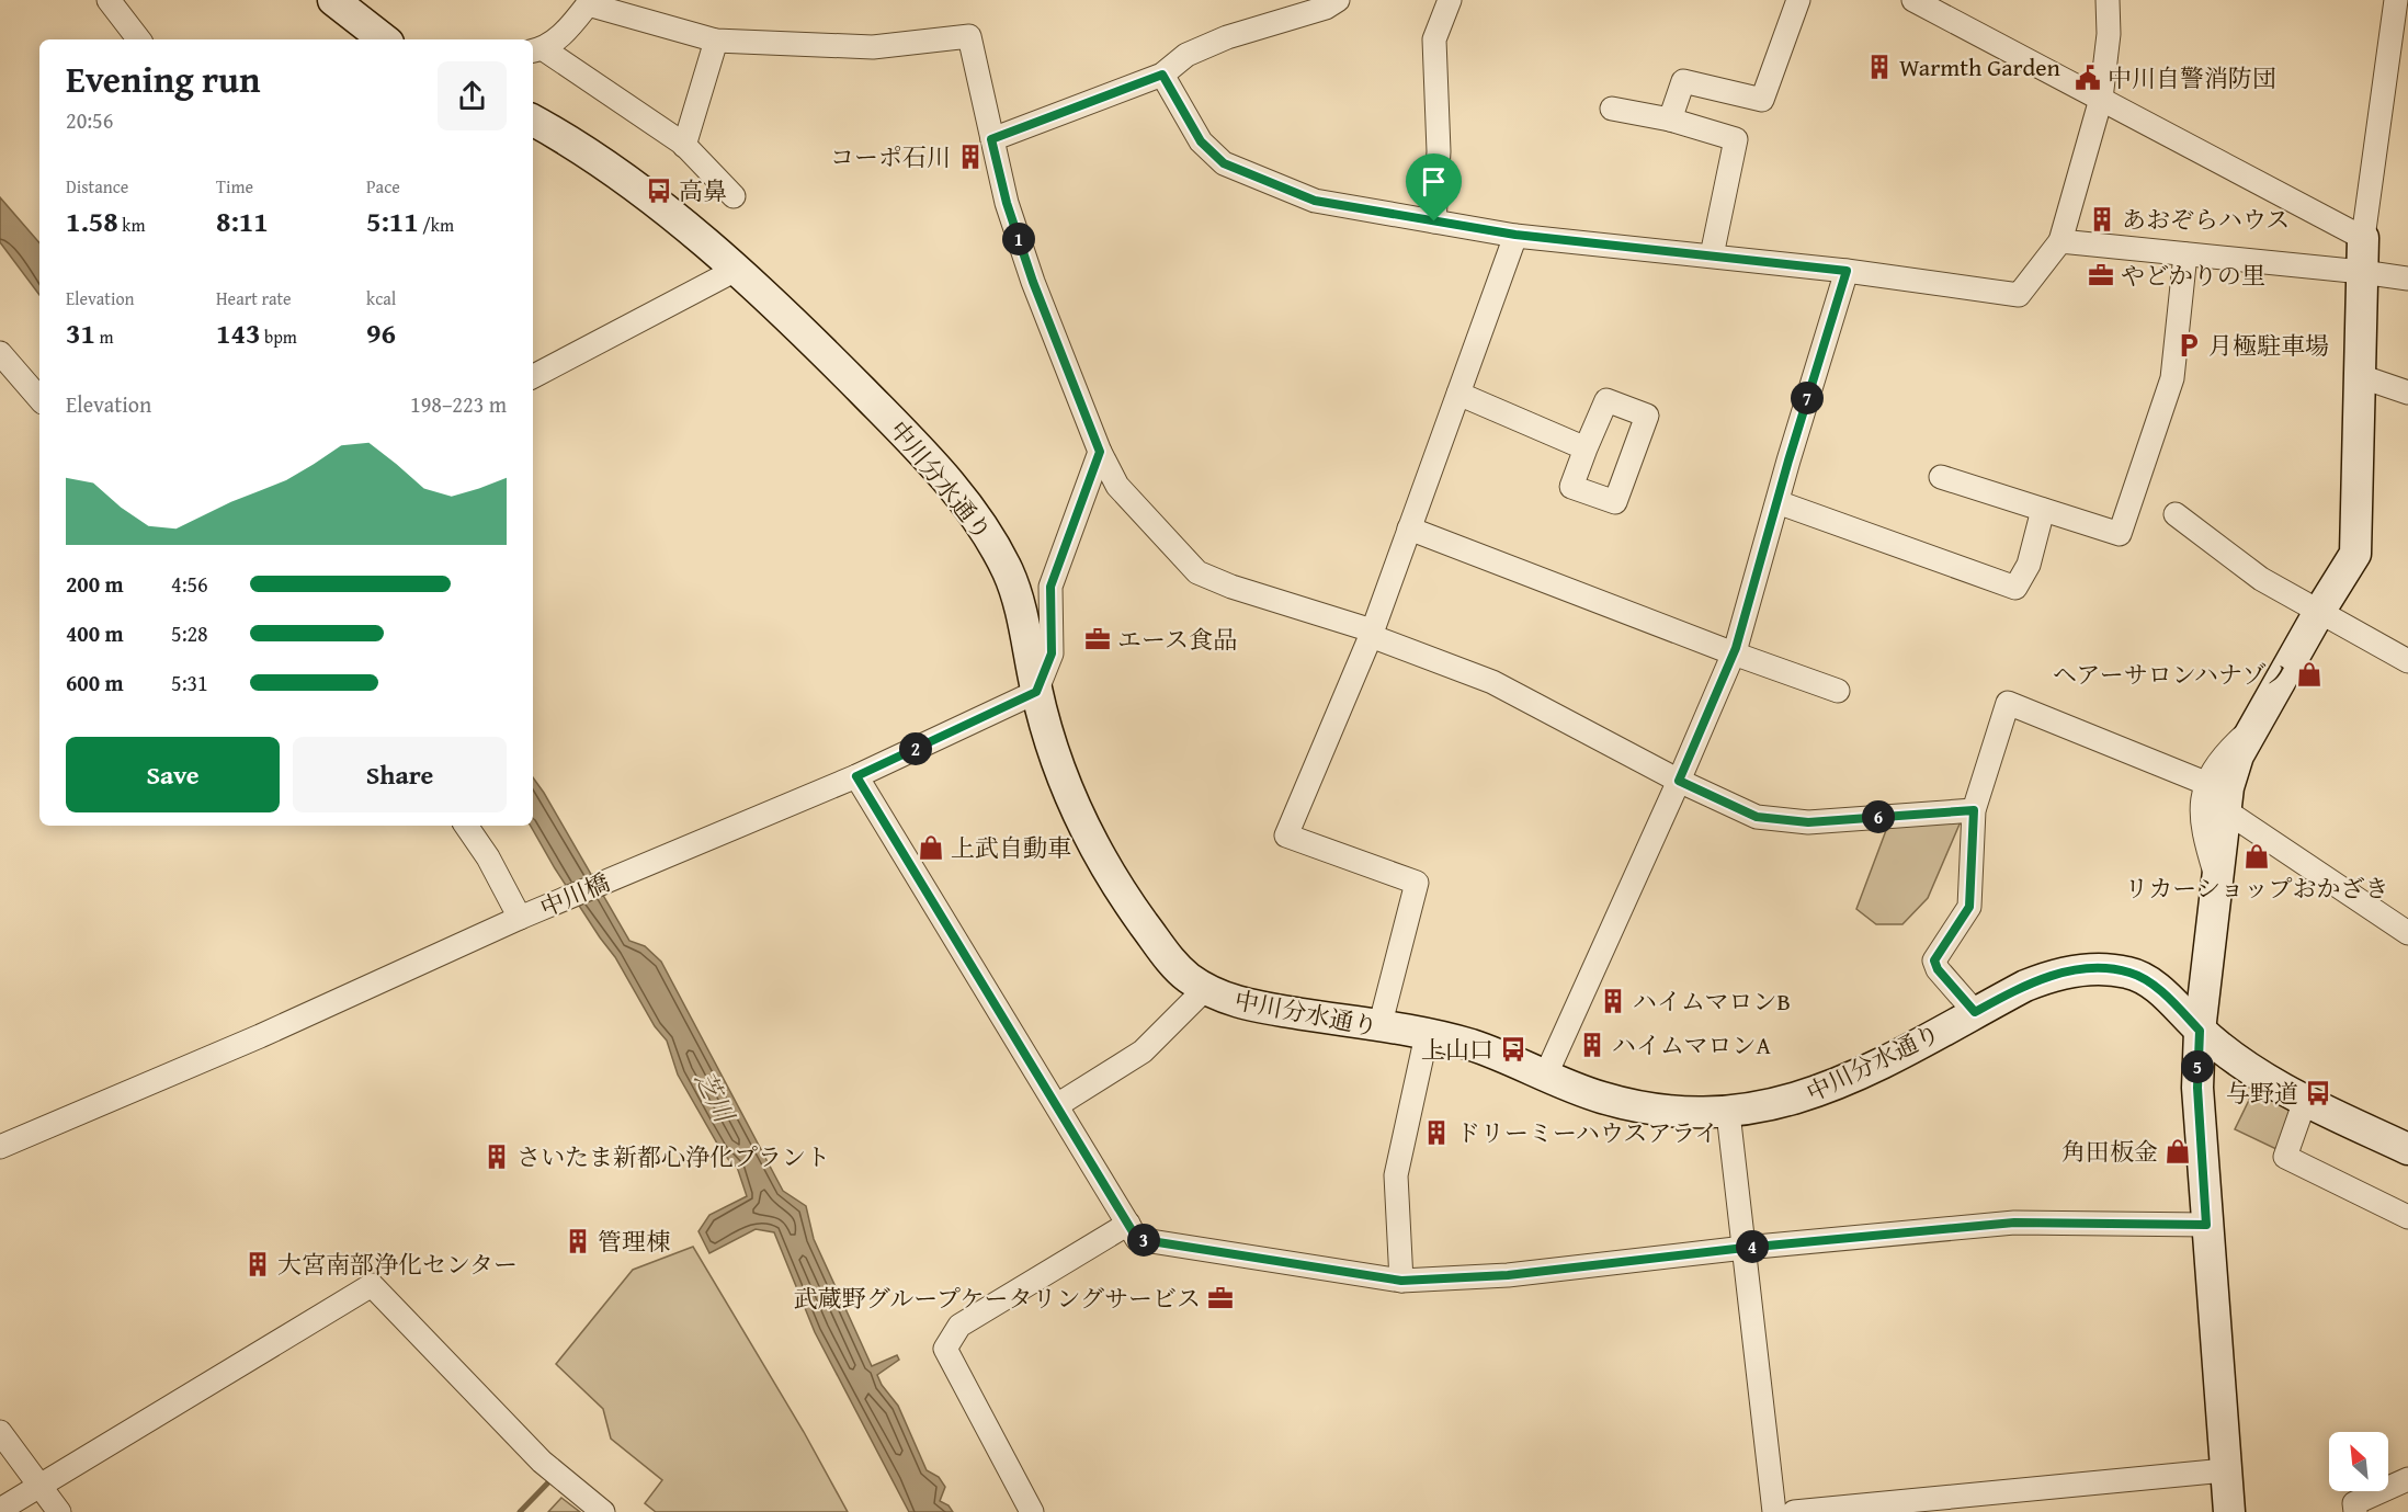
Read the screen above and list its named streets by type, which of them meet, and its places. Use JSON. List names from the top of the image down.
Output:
{
  "streets": {
    "street": ["中川分水通り", "中川橋"]
  },
  "crossings": [
    ["中川分水通り", "中川橋"]
  ],
  "water": ["芝川"],
  "places": {
    "building": [
      "Warmth Garden",
      "コーポ石川",
      "あおぞらハウス",
      "ハイムマロンB",
      "ハイムマロンA",
      "ドリーミーハウスアライ",
      "さいたま新都心浄化プラント",
      "管理棟",
      "大宮南部浄化センター"
    ],
    "public building": ["中川自警消防団"],
    "bus stop": ["高鼻", "上山口", "与野道"],
    "office": ["やどかりの里", "エース食品", "武蔵野グループケータリングサービス"],
    "parking": ["月極駐車場"],
    "shop": [
      "ヘアーサロンハナゾノ",
      "上武自動車",
      "リカーショップおかざき",
      "角田板金"
    ]
  },
  "north": "top left",
  "page": {
    "heading": ["Evening run", "20:56"],
    "stats": [
      ["Distance", "1.58 km"],
      ["Time", "8:11"],
      ["Pace", "5:11 /km"],
      ["Elevation", "31 m"],
      ["Heart rate", "143 bpm"],
      ["kcal", "96"]
    ],
    "pins": [
      "1",
      "7",
      "2",
      "6",
      "5",
      "3",
      "4"
    ],
    "chart": ["Elevation", "198–223 m"],
    "list": [
      {
        "name": "200 m",
        "note": "4:56"
      },
      {
        "name": "400 m",
        "note": "5:28"
      },
      {
        "name": "600 m",
        "note": "5:31"
      }
    ],
    "buttons": ["Save", "Share"]
  }
}
